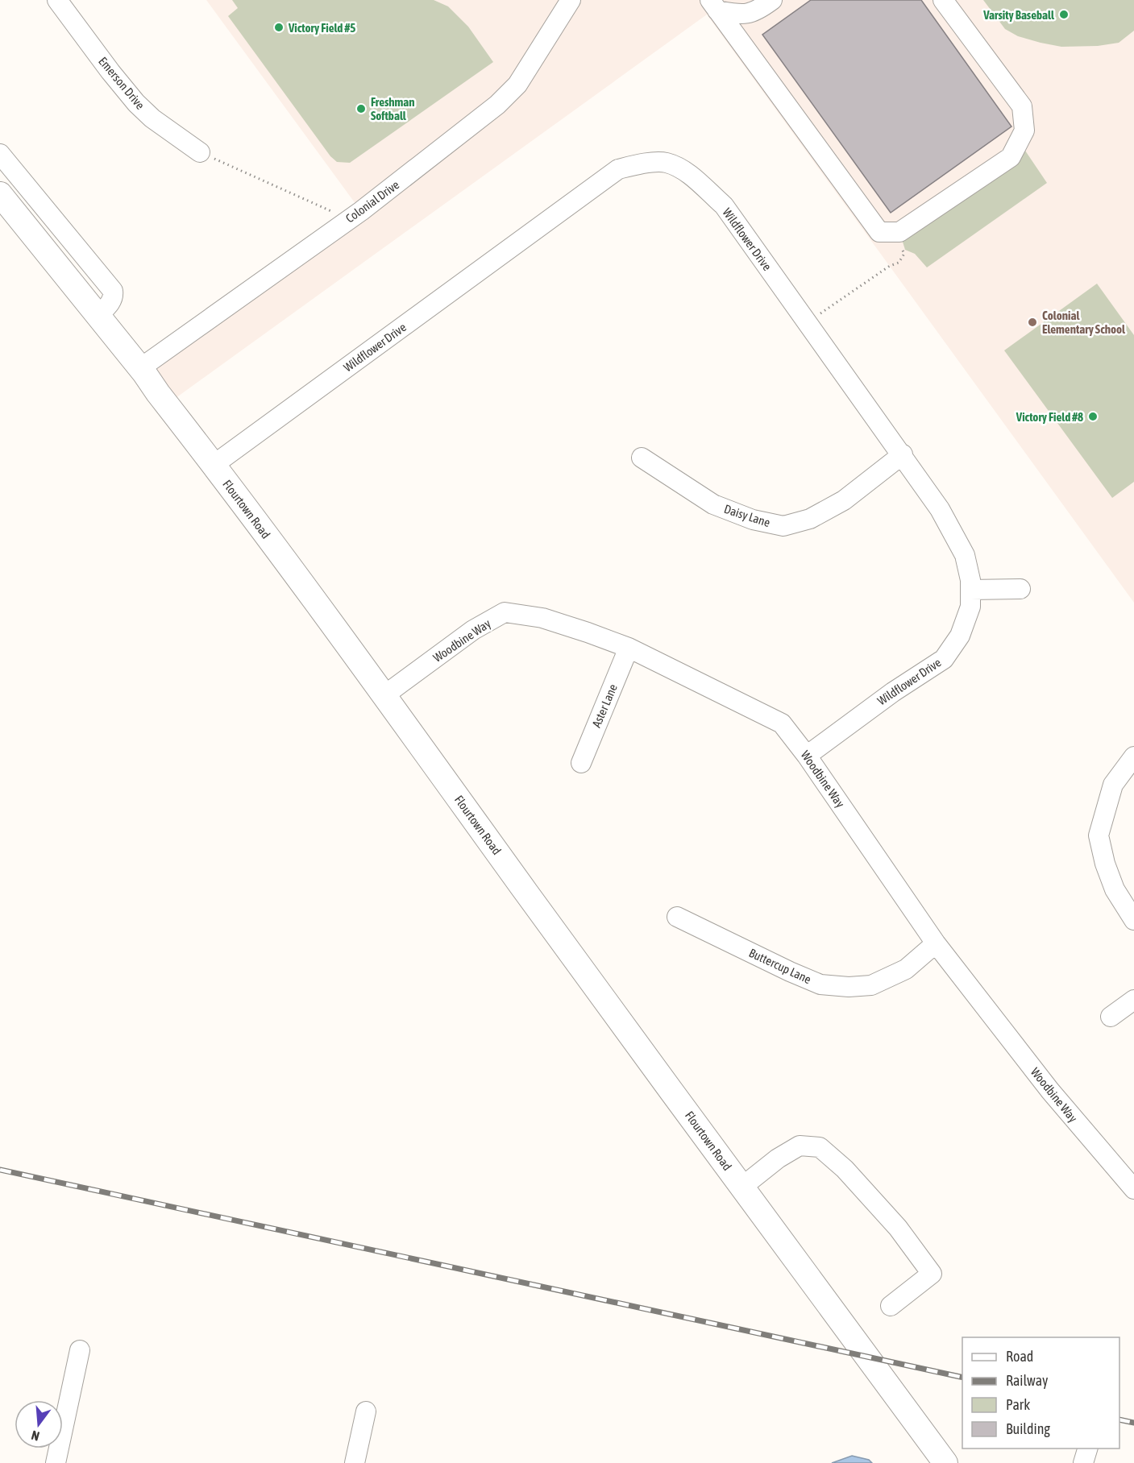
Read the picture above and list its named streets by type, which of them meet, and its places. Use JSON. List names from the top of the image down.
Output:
{
  "streets": {
    "main road": ["Flourtown Road"],
    "street": [
      "Emerson Drive",
      "Colonial Drive",
      "Wildflower Drive",
      "Daisy Lane",
      "Woodbine Way",
      "Aster Lane",
      "Buttercup Lane"
    ]
  },
  "crossings": [
    ["Colonial Drive", "Flourtown Road"],
    ["Wildflower Drive", "Flourtown Road"],
    ["Wildflower Drive", "Daisy Lane"],
    ["Wildflower Drive", "Woodbine Way"],
    ["Flourtown Road", "Woodbine Way"],
    ["Woodbine Way", "Aster Lane"],
    ["Woodbine Way", "Buttercup Lane"]
  ],
  "places": [
    "Varsity Baseball",
    "Victory Field #5",
    "Freshman Softball",
    "Colonial Elementary School",
    "Victory Field #8"
  ],
  "legend": [
    "Road",
    "Railway",
    "Park",
    "Building"
  ],
  "north": "bottom"
}
